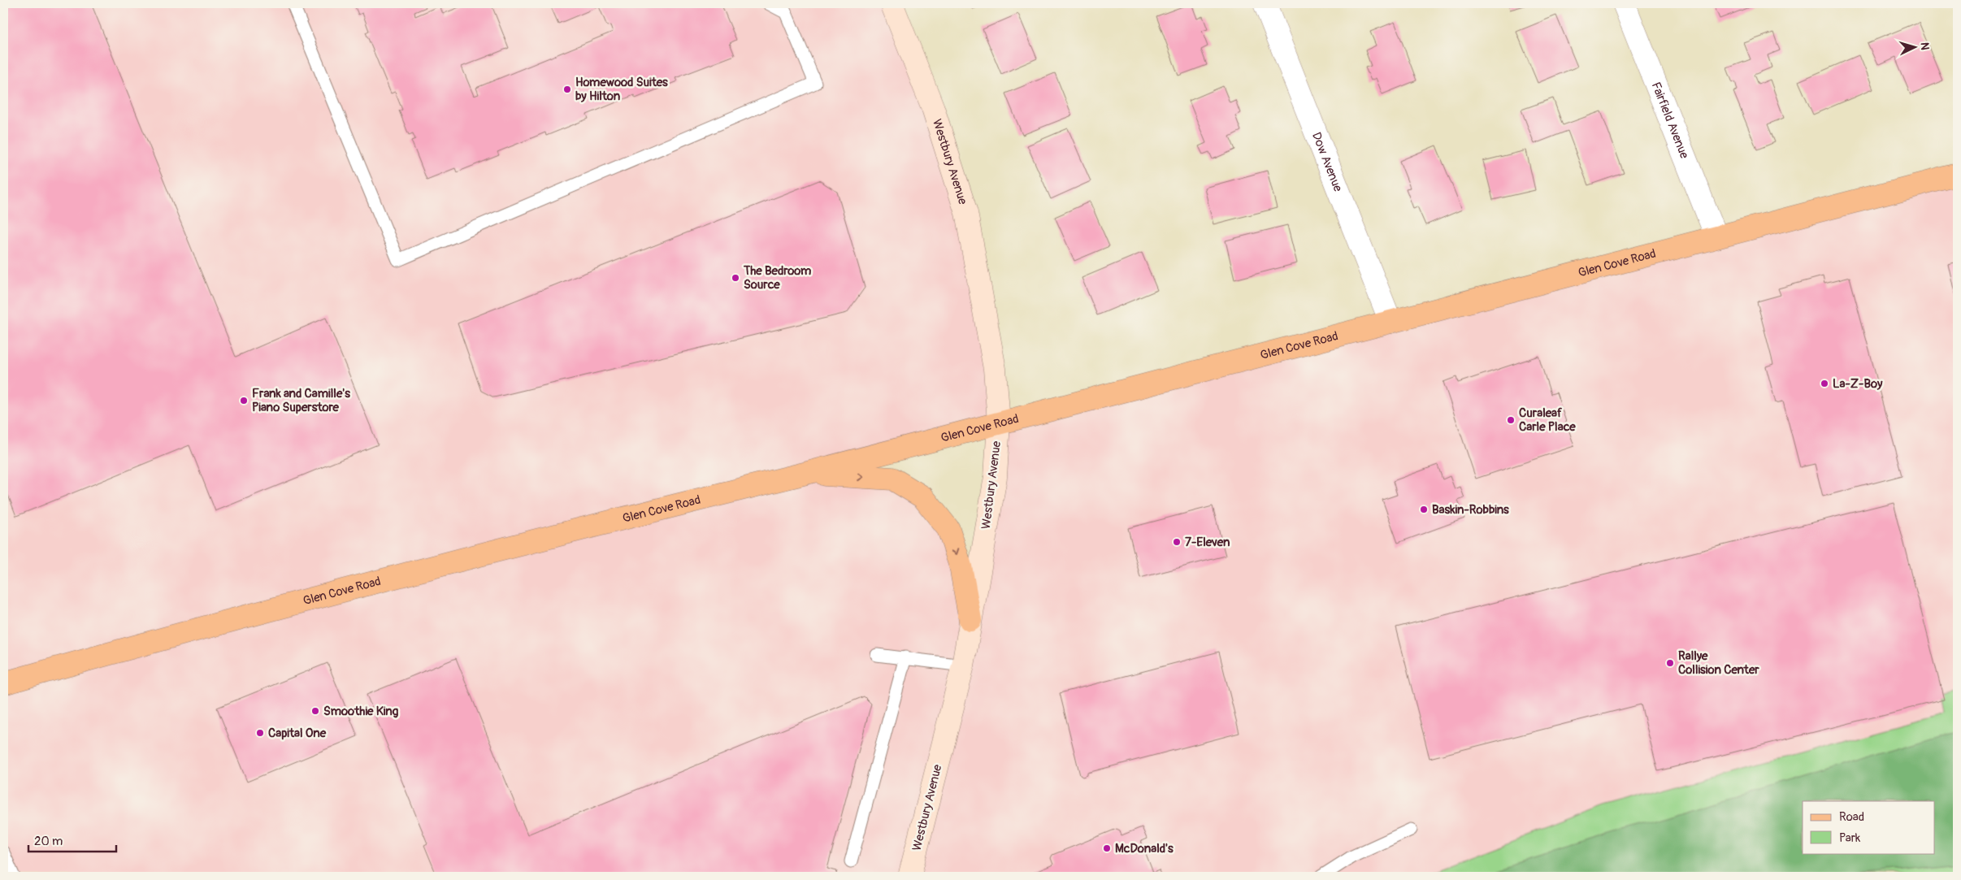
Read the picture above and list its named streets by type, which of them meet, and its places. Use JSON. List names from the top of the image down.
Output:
{
  "streets": {
    "main road": ["Westbury Avenue", "Glen Cove Road"],
    "street": ["Fairfield Avenue", "Dow Avenue"]
  },
  "crossings": [
    ["Fairfield Avenue", "Glen Cove Road"],
    ["Westbury Avenue", "Glen Cove Road"],
    ["Dow Avenue", "Glen Cove Road"]
  ],
  "places": [
    "Homewood Suites by Hilton",
    "The Bedroom Source",
    "La-Z-Boy",
    "Frank and Camille's Piano Superstore",
    "Curaleaf Carle Place",
    "Baskin-Robbins",
    "7-Eleven",
    "Rallye Collision Center",
    "Smoothie King",
    "Capital One",
    "McDonald's"
  ],
  "legend": ["Road", "Park"],
  "scale_bar": "20 m",
  "north": "right"
}
